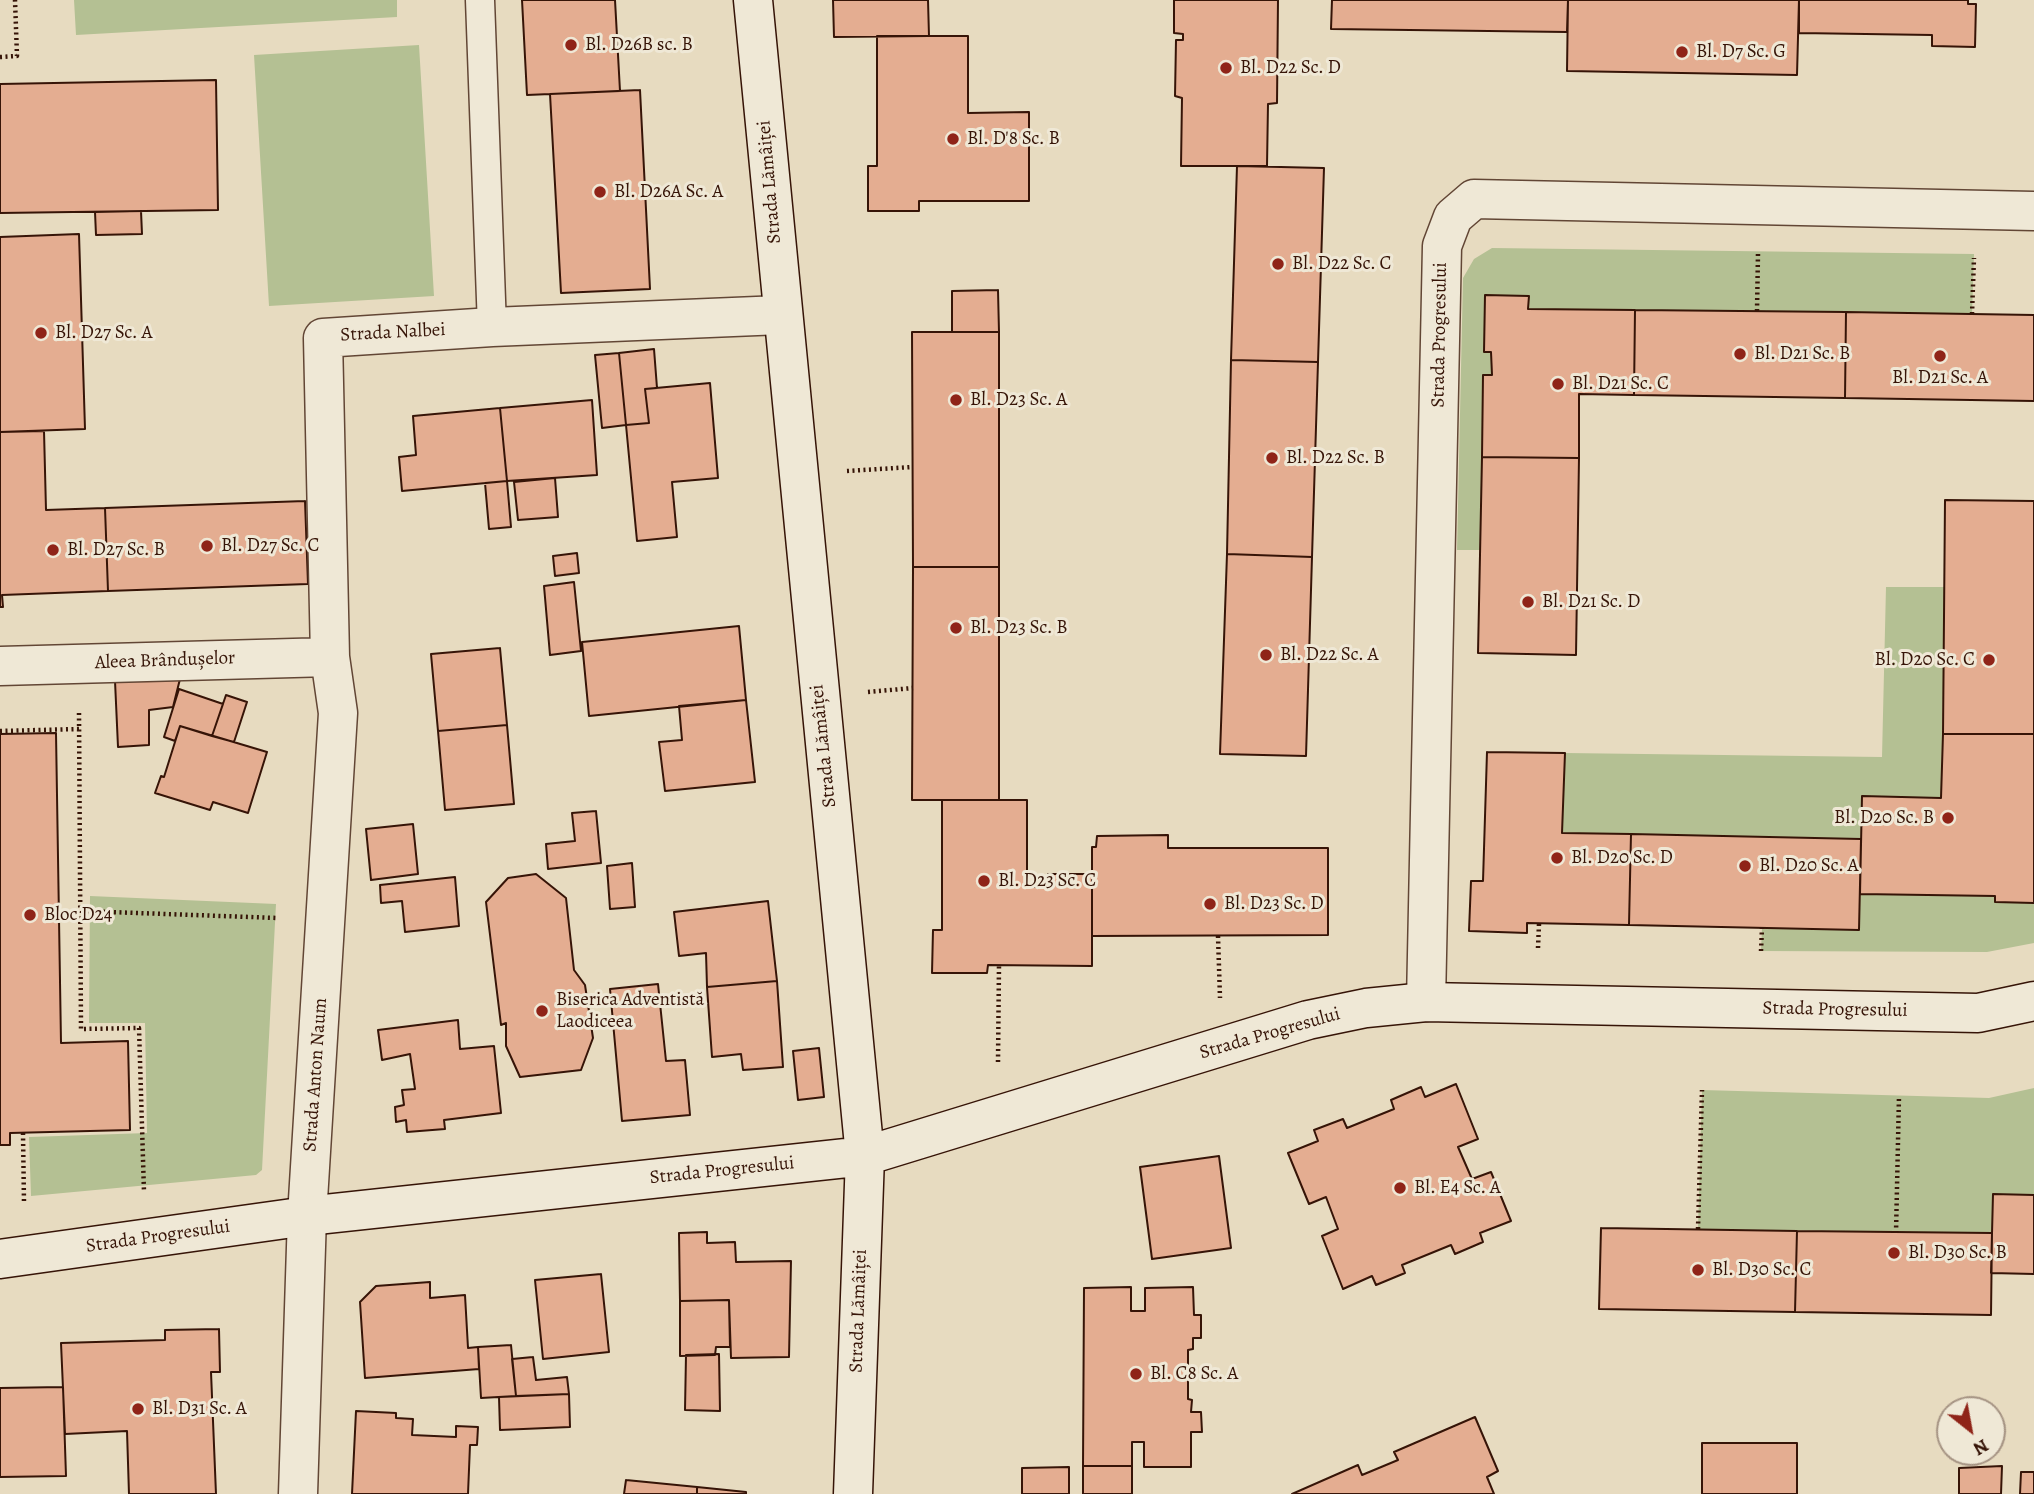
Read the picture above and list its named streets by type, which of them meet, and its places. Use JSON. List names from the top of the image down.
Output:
{
  "streets": {
    "street": [
      "Strada Lămâiței",
      "Strada Nalbei",
      "Strada Progresului",
      "Aleea Brândușelor",
      "Strada Anton Naum"
    ]
  },
  "crossings": [
    ["Strada Lămâiței", "Strada Nalbei"],
    ["Strada Lămâiței", "Strada Progresului"],
    ["Strada Nalbei", "Aleea Brândușelor"],
    ["Strada Nalbei", "Strada Anton Naum"],
    ["Strada Progresului", "Strada Anton Naum"],
    ["Aleea Brândușelor", "Strada Anton Naum"]
  ],
  "places": [
    "Bl. D26B sc. B",
    "Bl. D7 Sc. G",
    "Bl. D22 Sc. D",
    "Bl. D'8 Sc. B",
    "Bl. D26A Sc. A",
    "Bl. D22 Sc. C",
    "Bl. D27 Sc. A",
    "Bl. D21 Sc. B",
    "Bl. D21 Sc. A",
    "Bl. D21 Sc. C",
    "Bl. D23 Sc. A",
    "Bl. D22 Sc. B",
    "Bl. D27 Sc. C",
    "Bl. D27 Sc. B",
    "Bl. D21 Sc. D",
    "Bl. D23 Sc. B",
    "Bl. D22 Sc. A",
    "Bl. D20 Sc. C",
    "Bl. D20 Sc. B",
    "Bl. D20 Sc. D",
    "Bl. D20 Sc. A",
    "Bl. D23 Sc. C",
    "Bl. D23 Sc. D",
    "Bloc D24",
    "Biserica Adventistă Laodiceea",
    "Bl. E4 Sc. A",
    "Bl. D30 Sc. B",
    "Bl. D30 Sc. C",
    "Bl. C8 Sc. A",
    "Bl. D31 Sc. A"
  ],
  "north": "bottom right"
}
